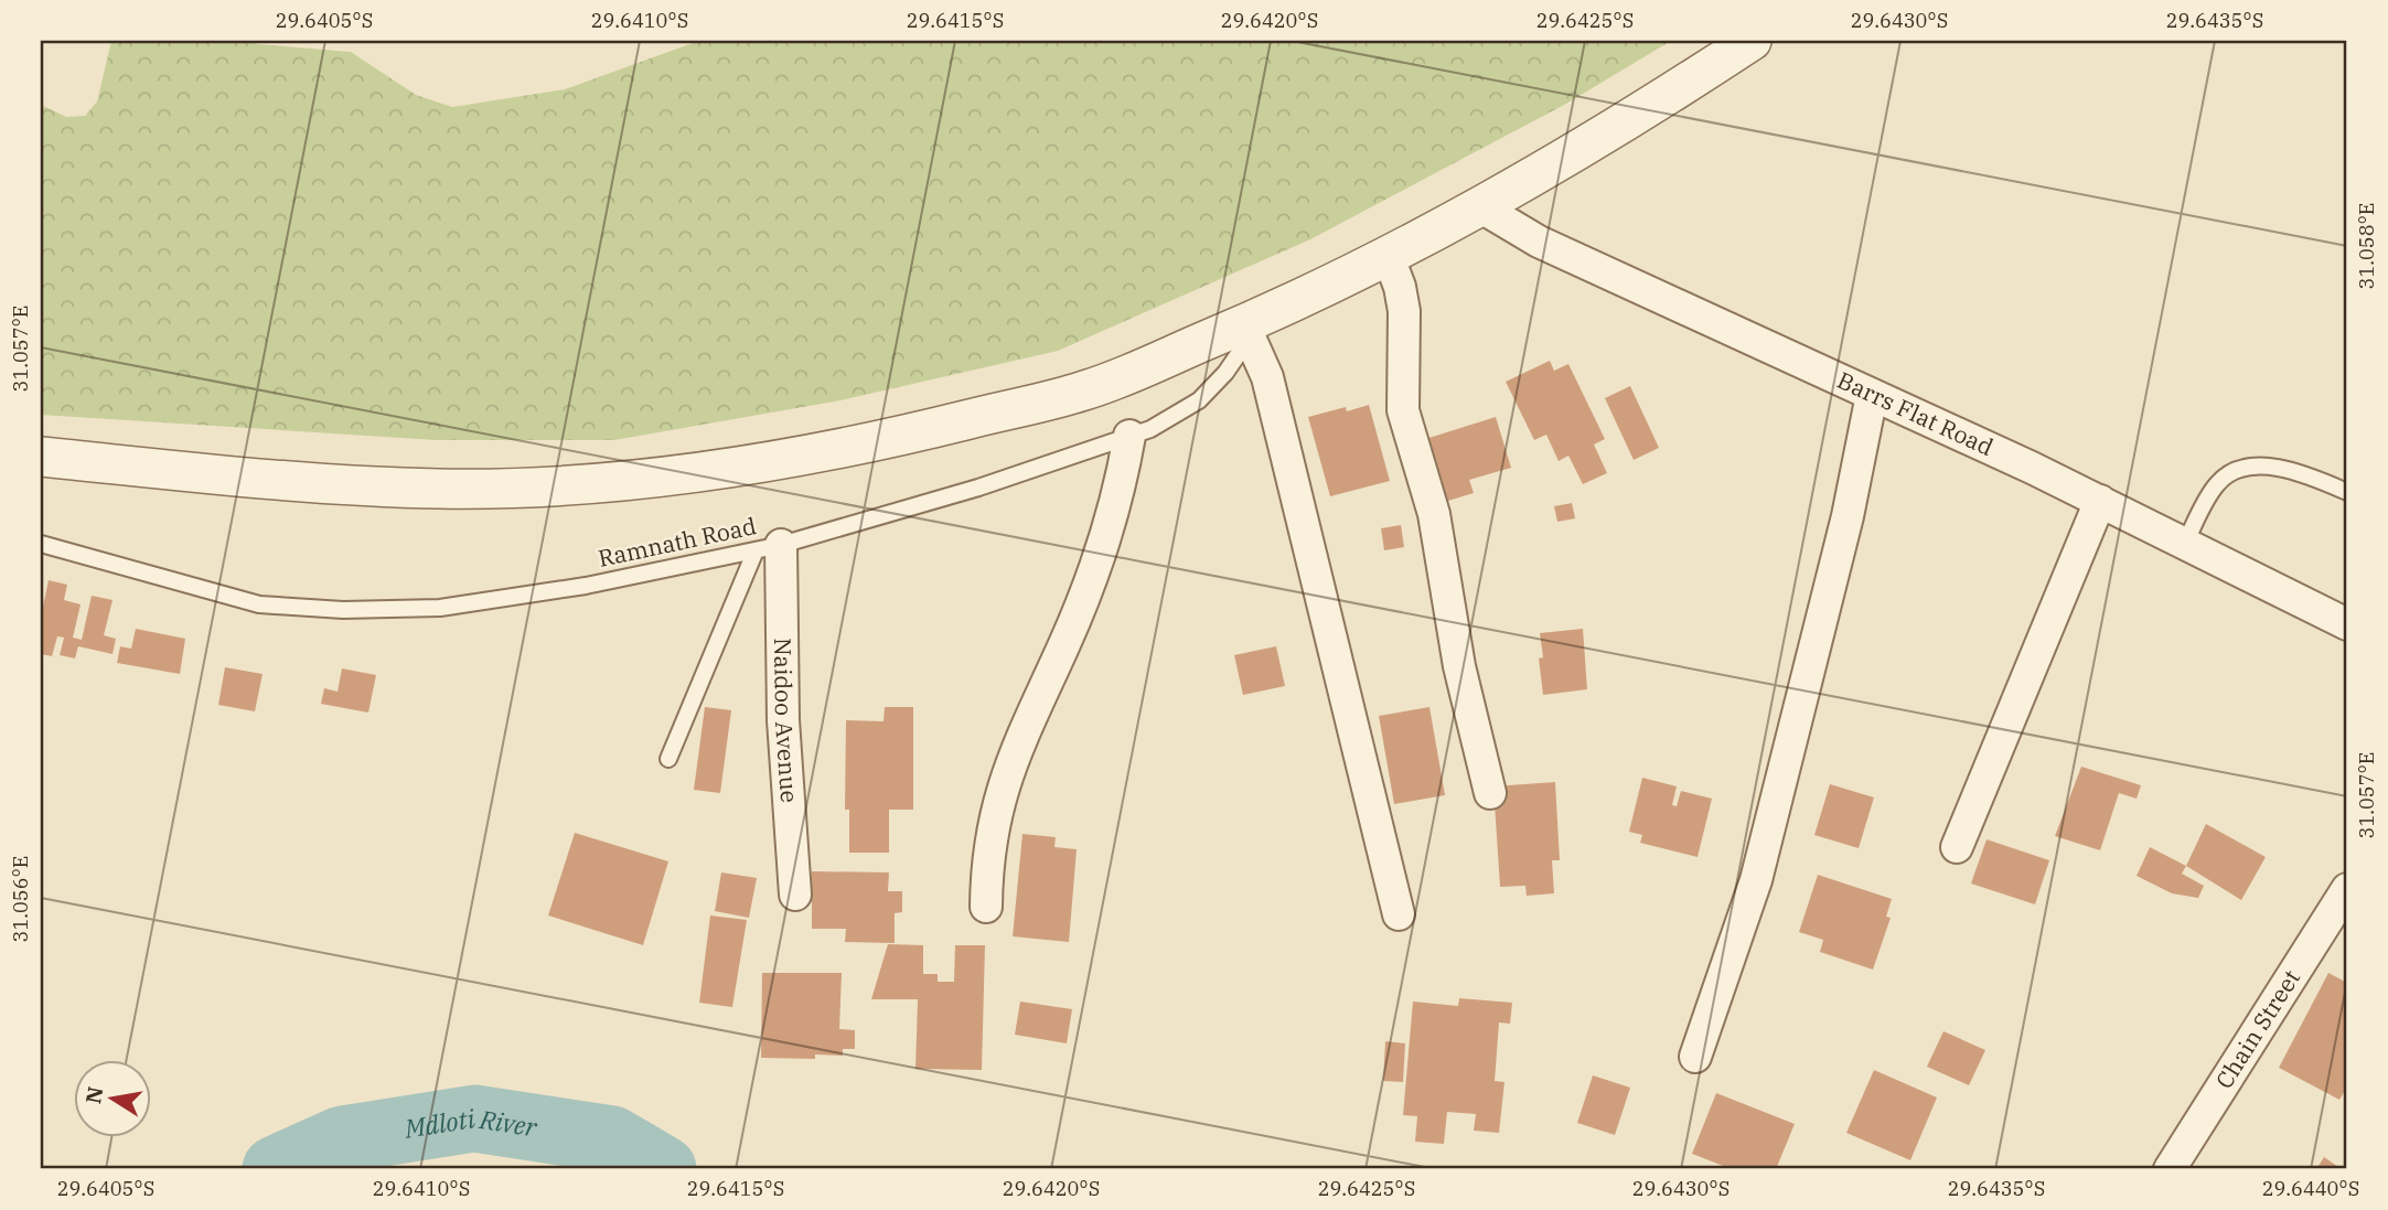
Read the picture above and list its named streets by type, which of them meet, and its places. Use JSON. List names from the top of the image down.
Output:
{
  "streets": {
    "street": ["Barrs Flat Road", "Naidoo Avenue", "Chain Street"],
    "lane": ["Ramnath Road"]
  },
  "crossings": [
    ["Ramnath Road", "Naidoo Avenue"]
  ],
  "water": ["Mdloti River"],
  "north": "left",
  "coordinates": [
    "29.6405°S",
    "29.6410°S",
    "29.6415°S",
    "29.6420°S",
    "29.6425°S",
    "29.6430°S",
    "29.6435°S",
    "31.058°E",
    "31.057°E",
    "31.056°E",
    "29.6440°S"
  ]
}
